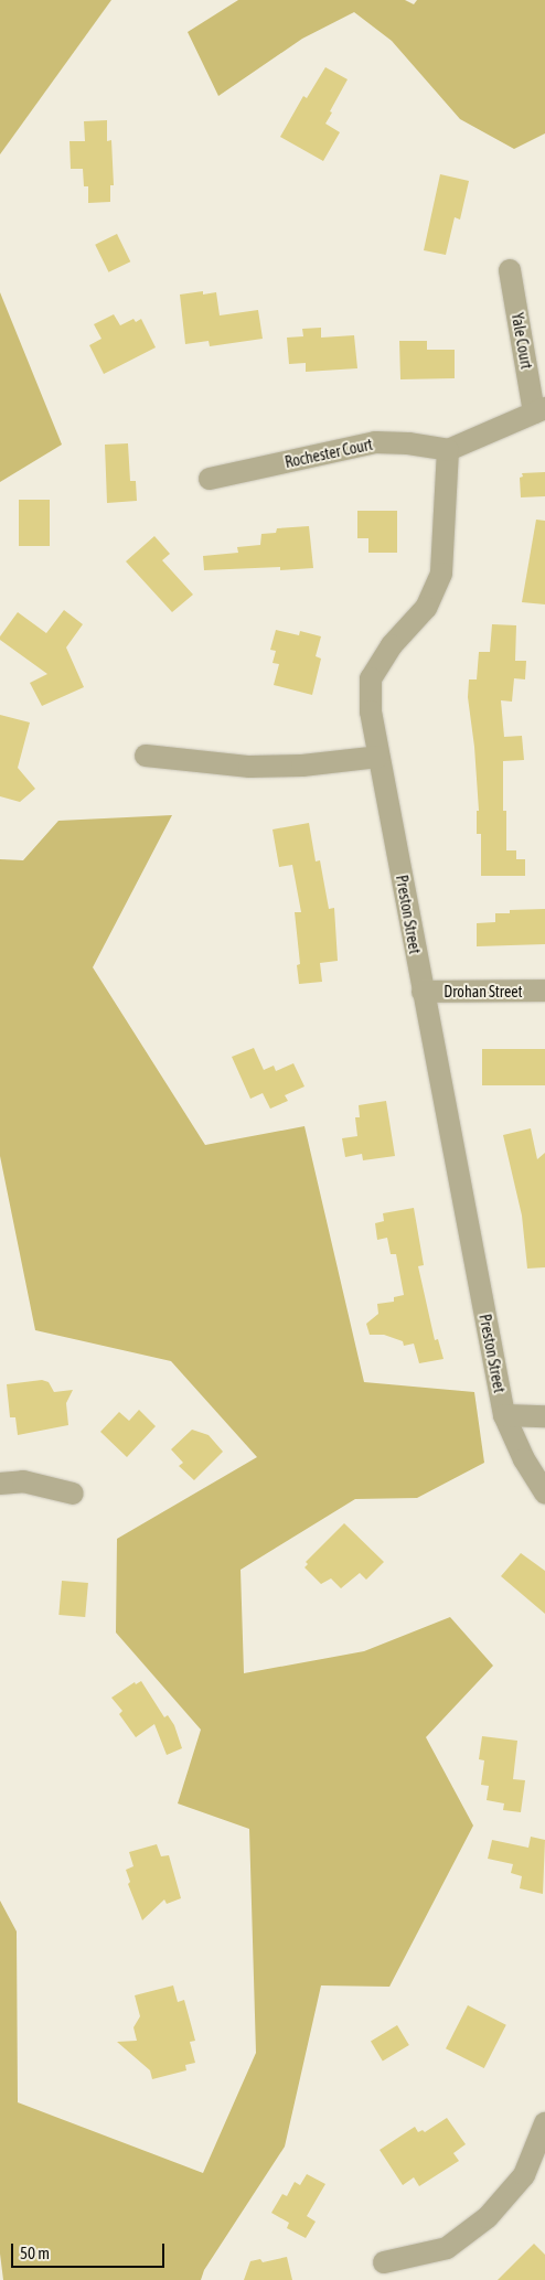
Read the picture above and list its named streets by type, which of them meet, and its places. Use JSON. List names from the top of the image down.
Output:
{
  "streets": {
    "street": [
      "Yale Court",
      "Rochester Court",
      "Preston Street",
      "Drohan Street"
    ]
  },
  "crossings": [
    ["Rochester Court", "Preston Street"],
    ["Preston Street", "Drohan Street"]
  ],
  "scale_bar": "50 m"
}
